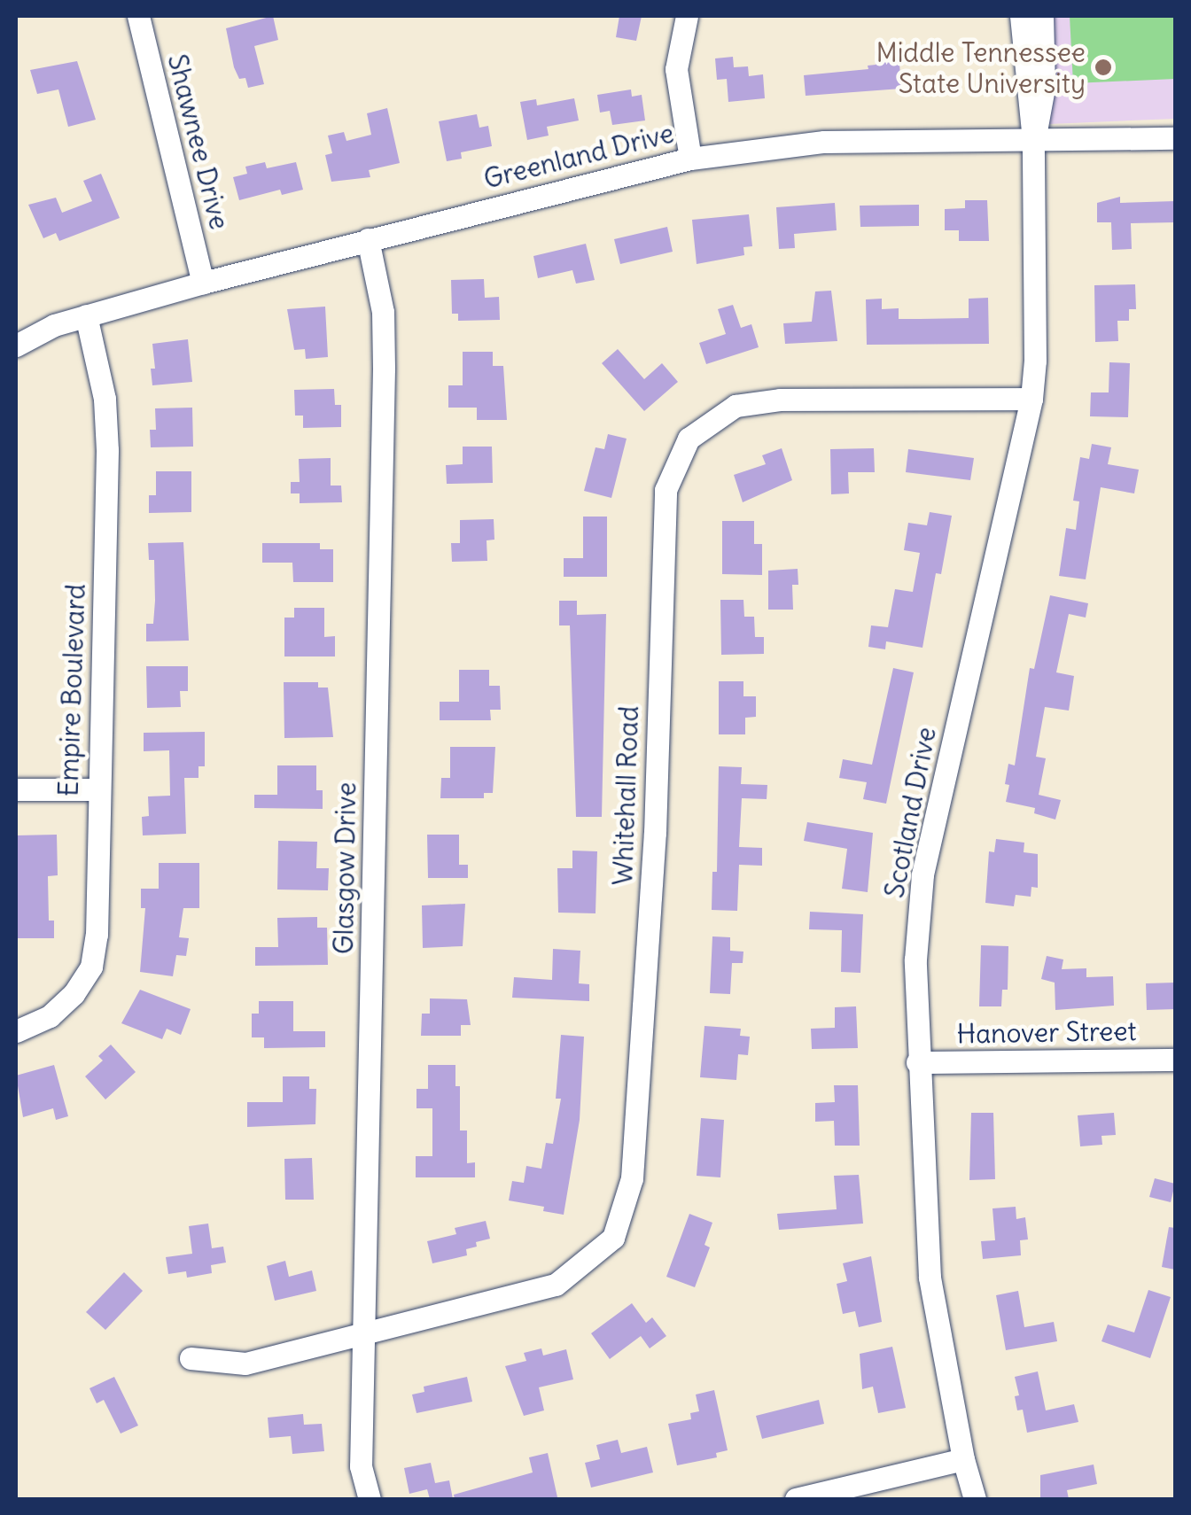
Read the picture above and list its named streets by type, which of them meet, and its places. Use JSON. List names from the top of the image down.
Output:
{
  "streets": {
    "street": [
      "Shawnee Drive",
      "Greenland Drive",
      "Empire Boulevard",
      "Whitehall Road",
      "Scotland Drive",
      "Glasgow Drive",
      "Hanover Street"
    ]
  },
  "crossings": [
    ["Shawnee Drive", "Greenland Drive"],
    ["Greenland Drive", "Empire Boulevard"],
    ["Greenland Drive", "Scotland Drive"],
    ["Greenland Drive", "Glasgow Drive"],
    ["Whitehall Road", "Scotland Drive"],
    ["Whitehall Road", "Glasgow Drive"],
    ["Scotland Drive", "Hanover Street"]
  ],
  "places": ["Middle Tennessee State University"]
}
